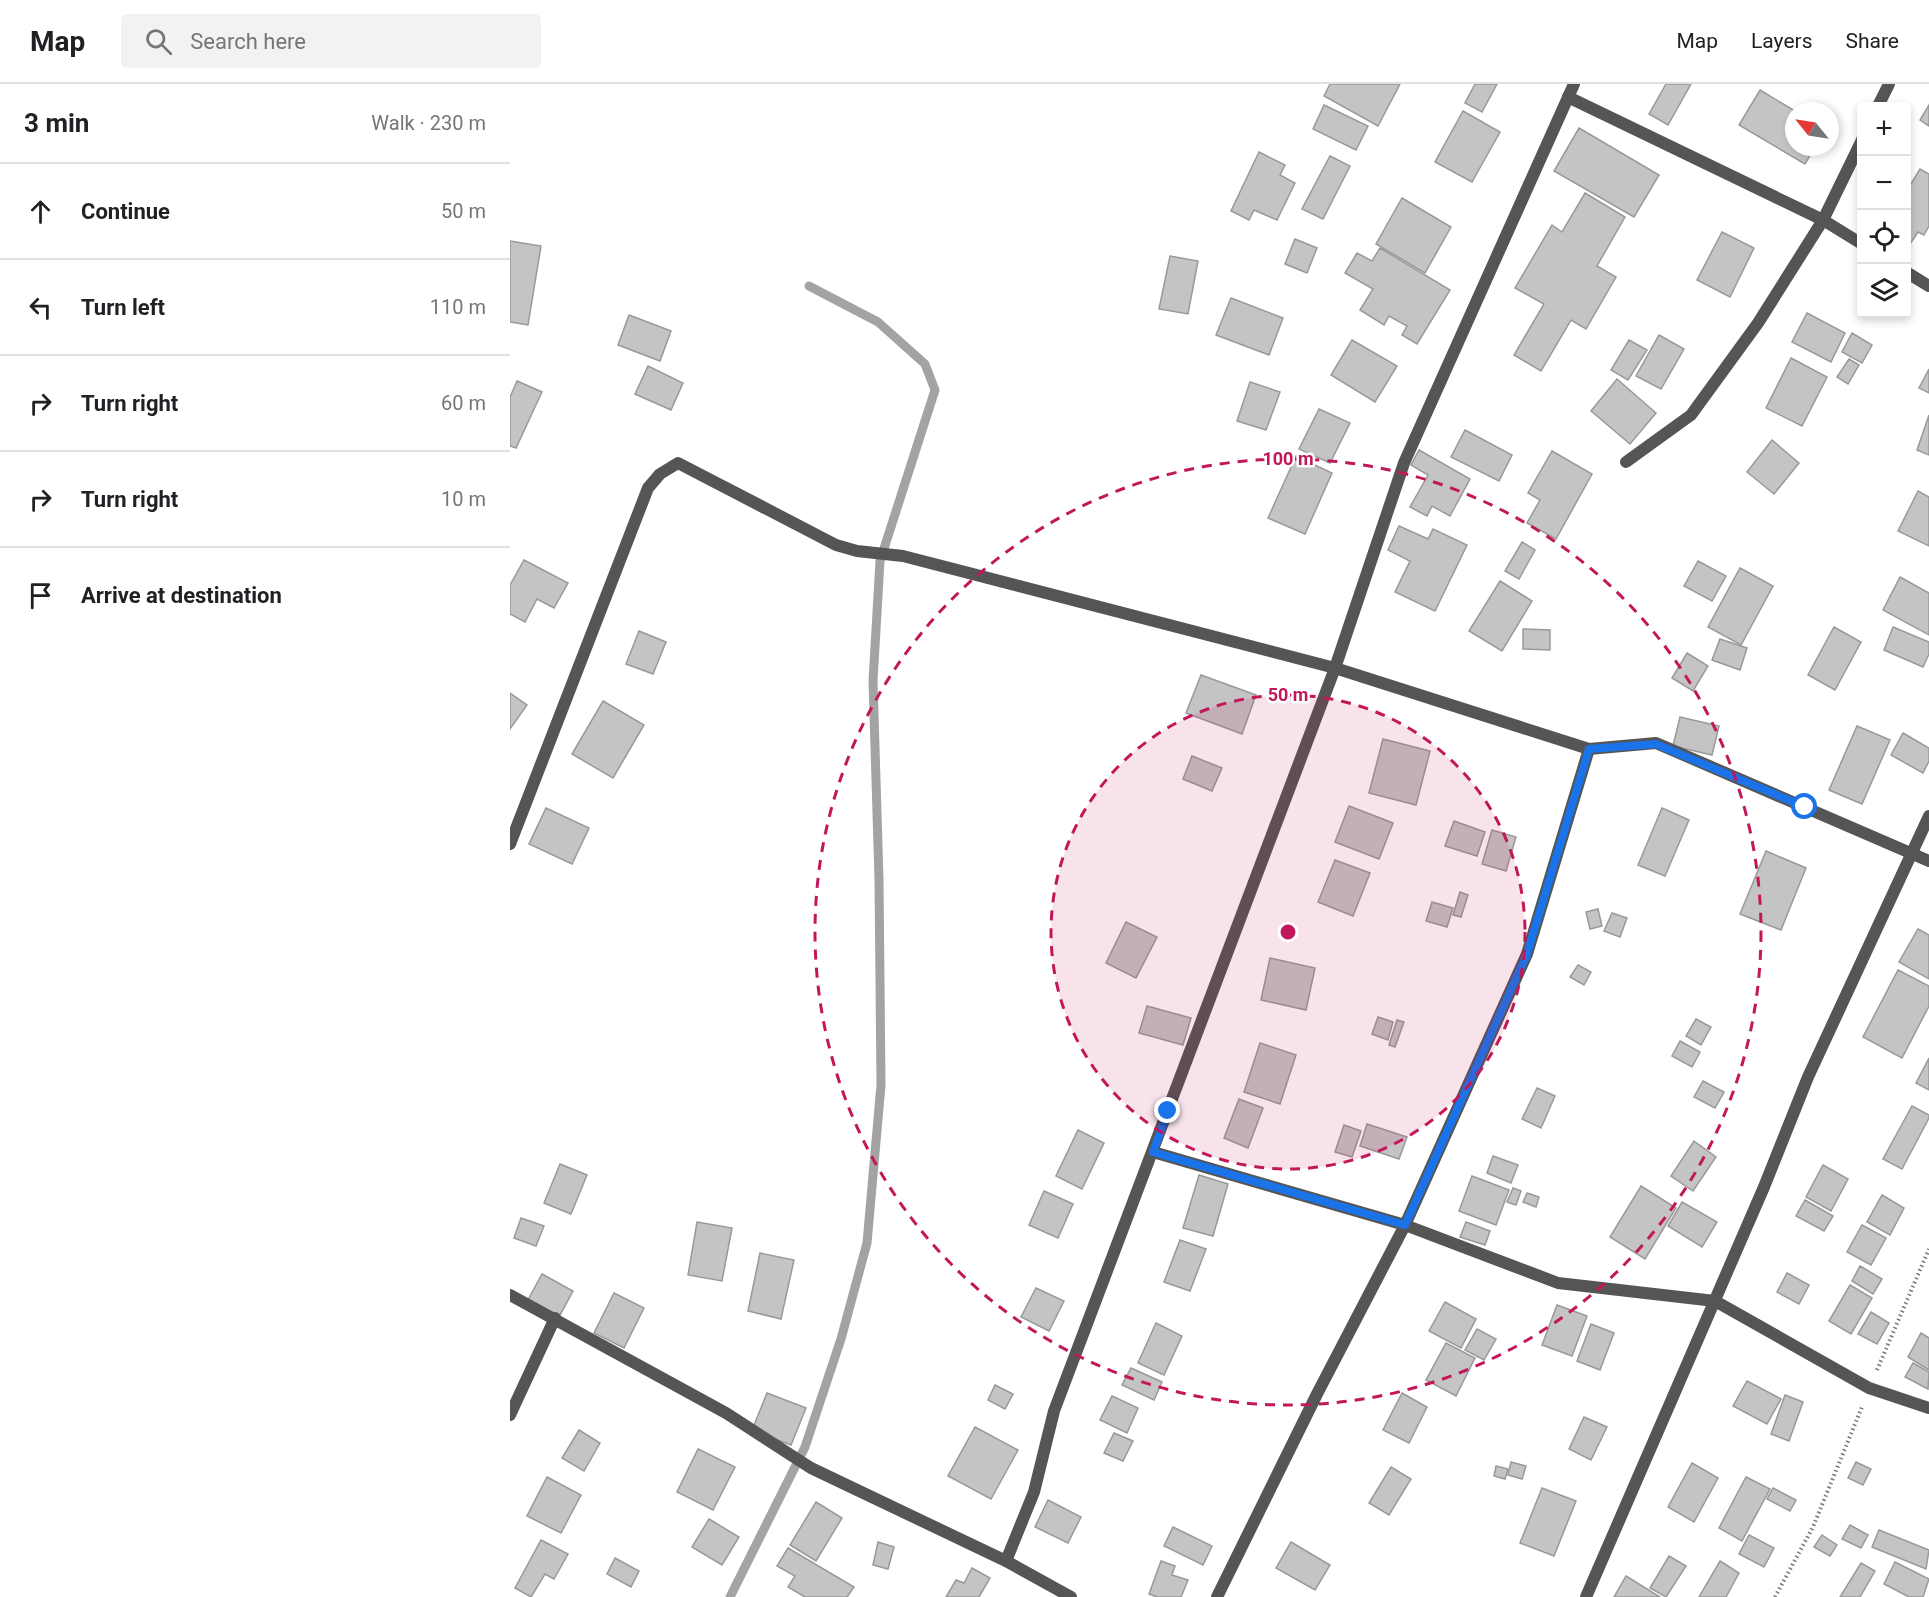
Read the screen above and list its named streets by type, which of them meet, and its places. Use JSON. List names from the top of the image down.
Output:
{
  "north": "top left",
  "page": {
    "header": "Map",
    "search": "Search here",
    "nav": ["Map", "Layers", "Share"],
    "heading": ["3 min", "Walk · 230 m"],
    "map_buttons": ["+", "−"],
    "list": [
      ["Continue", "50 m"],
      ["Turn left", "110 m"],
      ["Turn right", "60 m"],
      ["Turn right", "10 m"],
      "Arrive at destination"
    ]
  },
  "rings": ["100 m", "50 m"]
}
